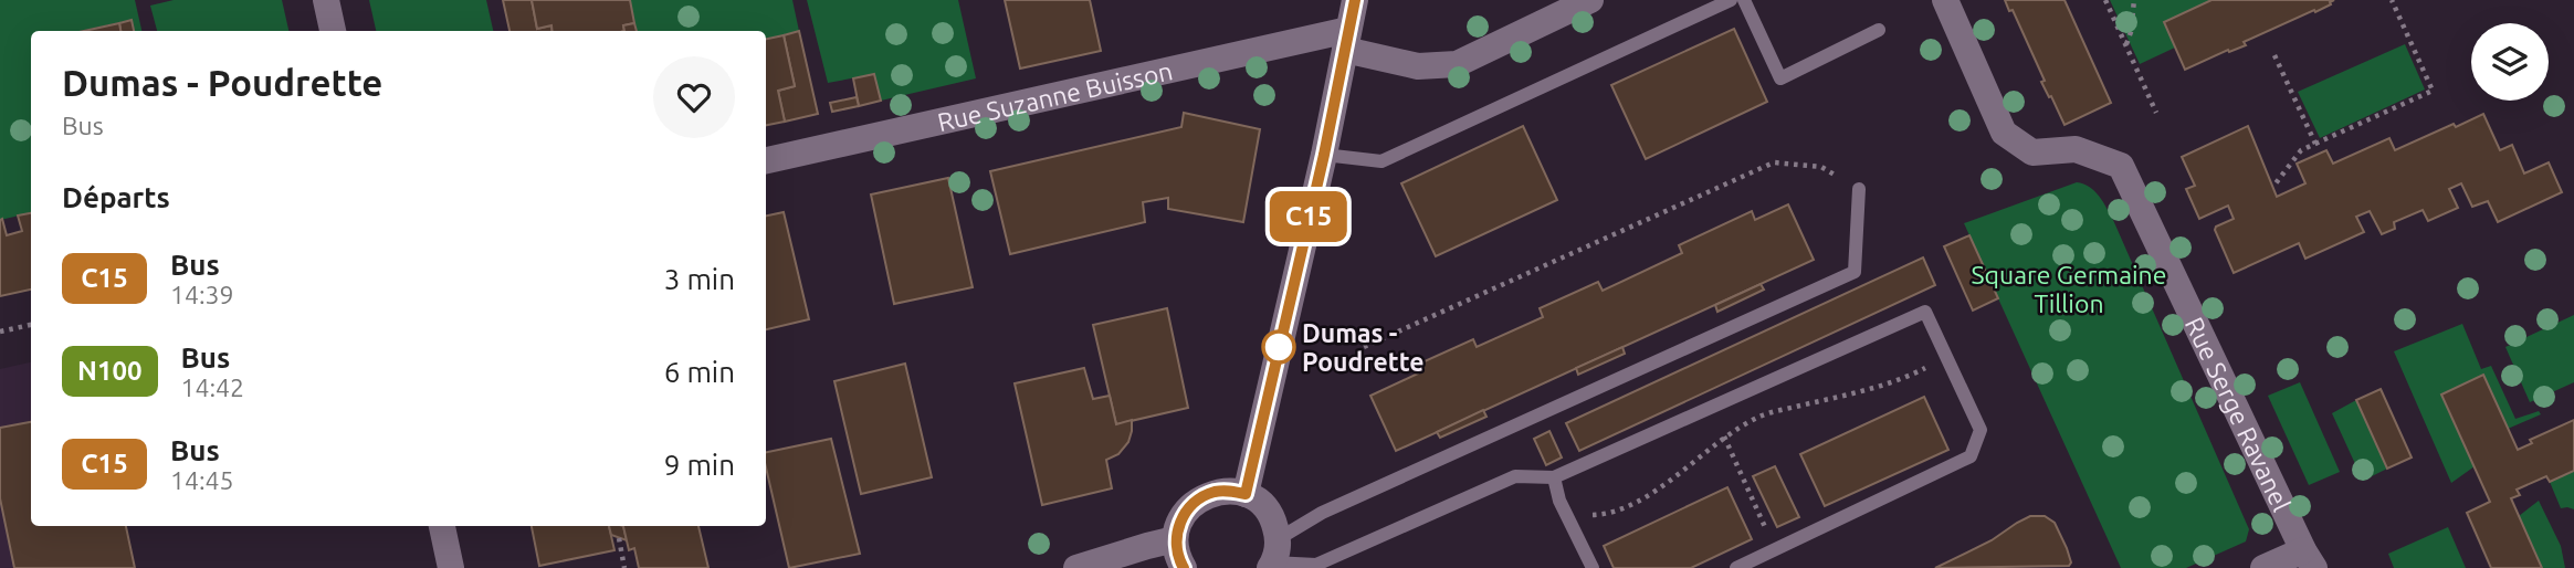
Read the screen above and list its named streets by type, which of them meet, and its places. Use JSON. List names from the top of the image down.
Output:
{
  "streets": {
    "street": ["Rue Suzanne Buisson", "Rue Serge Ravanel"]
  },
  "parks": ["Square Germaine Tillion"],
  "places": ["Dumas - Poudrette"],
  "lines": ["bus line C15"],
  "page": {
    "on_map": "C15",
    "heading": [
      ["Dumas - Poudrette", "Bus"],
      "Départs"
    ],
    "list": [
      {
        "mark": "C15",
        "name": "Bus",
        "note": "14:39",
        "value": "3 min"
      },
      {
        "mark": "N100",
        "name": "Bus",
        "note": "14:42",
        "value": "6 min"
      },
      {
        "mark": "C15",
        "name": "Bus",
        "note": "14:45",
        "value": "9 min"
      }
    ]
  }
}
